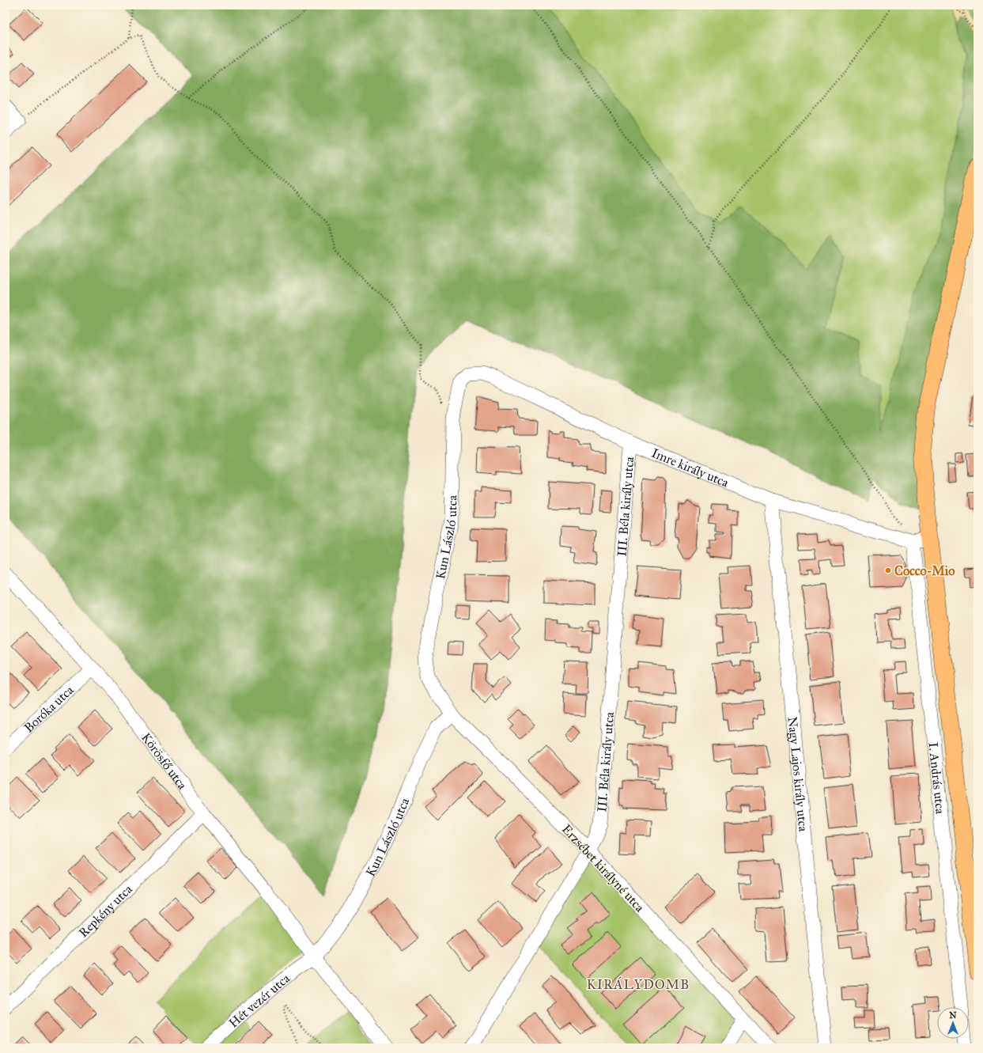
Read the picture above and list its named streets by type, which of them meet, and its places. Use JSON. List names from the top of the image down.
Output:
{
  "streets": {
    "main road": ["I. András utca"],
    "street": [
      "Imre király utca",
      "III. Béla király utca",
      "Kun László utca",
      "Boróka utca",
      "Körösfő utca",
      "Nagy Lajos király utca",
      "Erzsébet királyné utca",
      "Repkény utca",
      "Hét vezér utca"
    ]
  },
  "crossings": [
    ["Imre király utca", "III. Béla király utca"],
    ["Imre király utca", "Kun László utca"],
    ["Imre király utca", "Nagy Lajos király utca"],
    ["Imre király utca", "I. András utca"],
    ["III. Béla király utca", "Erzsébet királyné utca"],
    ["Kun László utca", "Körösfő utca"],
    ["Kun László utca", "Erzsébet királyné utca"],
    ["Kun László utca", "Hét vezér utca"],
    ["Boróka utca", "Körösfő utca"],
    ["Körösfő utca", "Repkény utca"],
    ["Körösfő utca", "Hét vezér utca"]
  ],
  "districts": ["KIRÁLYDOMB"],
  "places": ["Cocco-Mio"],
  "north": "top"
}
